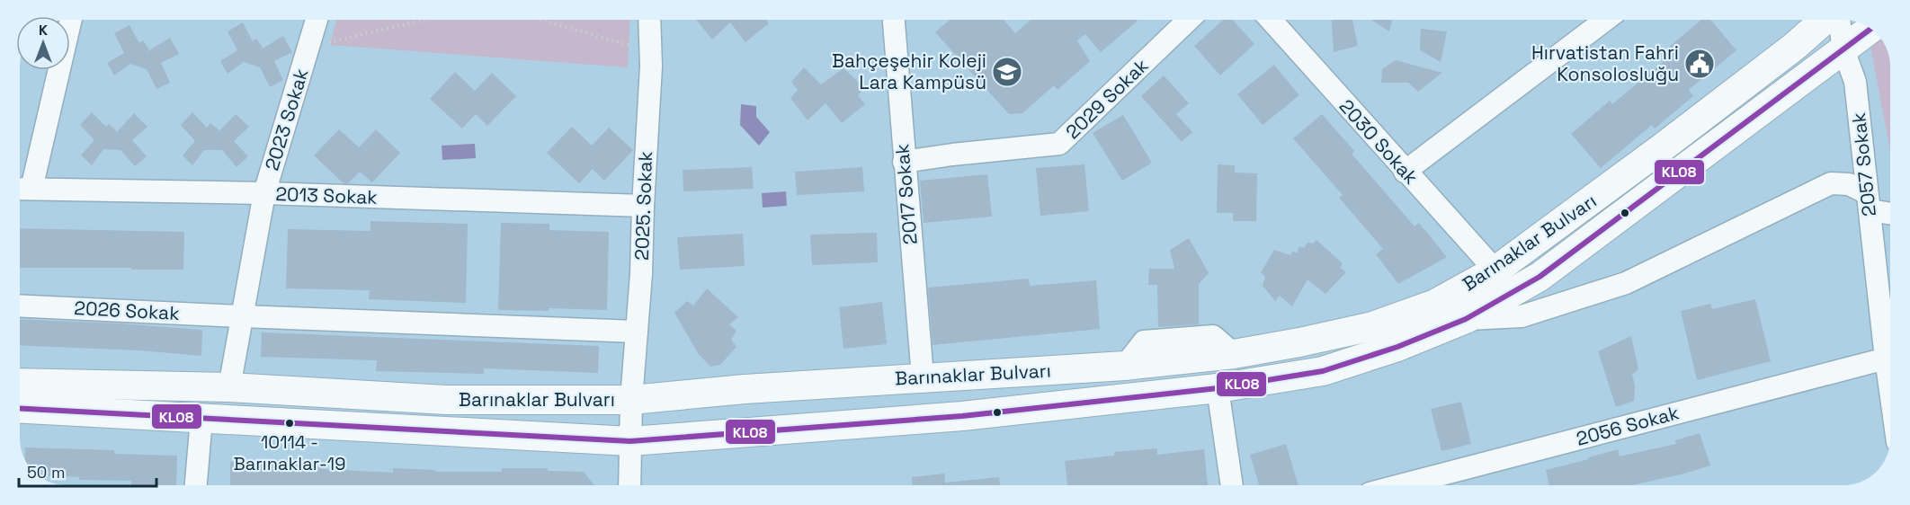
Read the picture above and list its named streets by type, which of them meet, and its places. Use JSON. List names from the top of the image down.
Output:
{
  "streets": {
    "main road": ["Barınaklar Bulvarı"],
    "street": [
      "2029 Sokak",
      "2023 Sokak",
      "2030 Sokak",
      "2057 Sokak",
      "2017 Sokak",
      "2013 Sokak",
      "2025. Sokak",
      "2026 Sokak",
      "2056 Sokak"
    ]
  },
  "crossings": [
    ["2029 Sokak", "2017 Sokak"],
    ["2023 Sokak", "2013 Sokak"],
    ["2023 Sokak", "Barınaklar Bulvarı"],
    ["2023 Sokak", "2026 Sokak"],
    ["2030 Sokak", "Barınaklar Bulvarı"],
    ["2057 Sokak", "Barınaklar Bulvarı"],
    ["2057 Sokak", "2056 Sokak"],
    ["2017 Sokak", "Barınaklar Bulvarı"],
    ["2013 Sokak", "2025. Sokak"],
    ["2025. Sokak", "Barınaklar Bulvarı"],
    ["2025. Sokak", "2026 Sokak"]
  ],
  "places": {
    "public building": ["Hırvatistan Fahri Konsolosluğu"],
    "school or university": ["Bahçeşehir Koleji Lara Kampüsü"],
    "other": ["10114 - Barınaklar-19"]
  },
  "lines": ["transit line KL08"],
  "scale_bar": "50 m",
  "north": "top"
}
